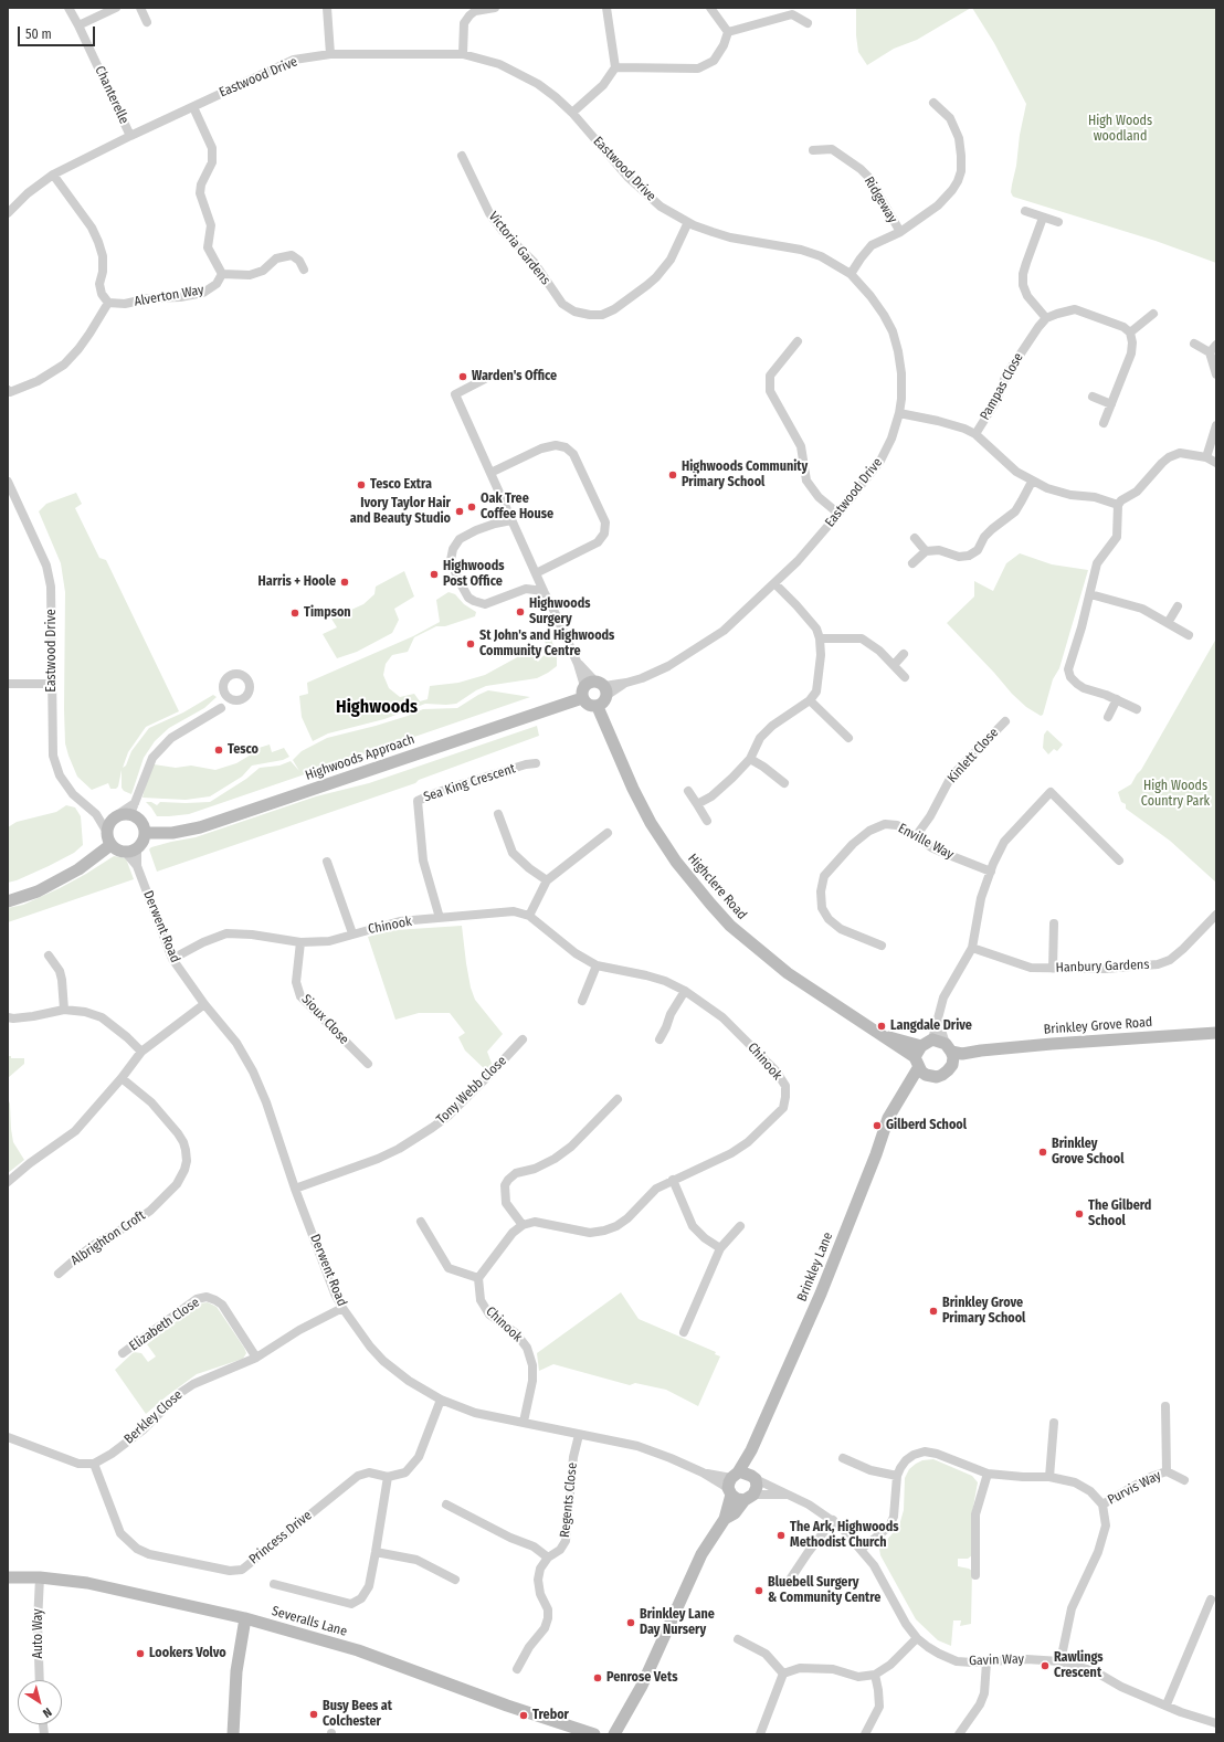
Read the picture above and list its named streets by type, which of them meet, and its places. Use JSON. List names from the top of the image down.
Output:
{
  "streets": {
    "street": [
      "Eastwood Drive",
      "Chanterelle",
      "Ridgeway",
      "Victoria Gardens",
      "Alverton Way",
      "Pampas Close",
      "Kinlett Close",
      "Highwoods Approach",
      "Sea King Crescent",
      "Enville Way",
      "Highclere Road",
      "Chinook",
      "Derwent Road",
      "Hanbury Gardens",
      "Sioux Close",
      "Brinkley Grove Road",
      "Tony Webb Close",
      "Albrighton Croft",
      "Brinkley Lane",
      "Elizabeth Close",
      "Berkley Close",
      "Purvis Way",
      "Regents Close",
      "Princess Drive",
      "Severalls Lane",
      "Auto Way",
      "Gavin Way"
    ]
  },
  "crossings": [
    ["Eastwood Drive", "Chanterelle"],
    ["Eastwood Drive", "Victoria Gardens"],
    ["Eastwood Drive", "Highwoods Approach"],
    ["Eastwood Drive", "Derwent Road"],
    ["Kinlett Close", "Enville Way"],
    ["Highwoods Approach", "Derwent Road"],
    ["Sea King Crescent", "Chinook"],
    ["Highclere Road", "Brinkley Grove Road"],
    ["Highclere Road", "Brinkley Lane"],
    ["Chinook", "Derwent Road"],
    ["Chinook", "Sioux Close"],
    ["Derwent Road", "Tony Webb Close"],
    ["Derwent Road", "Brinkley Lane"],
    ["Derwent Road", "Berkley Close"],
    ["Derwent Road", "Regents Close"],
    ["Derwent Road", "Princess Drive"],
    ["Brinkley Grove Road", "Brinkley Lane"],
    ["Elizabeth Close", "Berkley Close"],
    ["Berkley Close", "Princess Drive"],
    ["Severalls Lane", "Auto Way"]
  ],
  "districts": ["Highwoods"],
  "parks": ["High Woods woodland", "High Woods Country Park"],
  "places": [
    "Warden's Office",
    "Highwoods Community Primary School",
    "Tesco Extra",
    "Oak Tree Coffee House",
    "Ivory Taylor Hair and Beauty Studio",
    "Highwoods Post Office",
    "Harris + Hoole",
    "Highwoods Surgery",
    "Timpson",
    "St John's and Highwoods Community Centre",
    "Tesco",
    "Langdale Drive",
    "Gilberd School",
    "Brinkley Grove School",
    "The Gilberd School",
    "Brinkley Grove Primary School",
    "The Ark, Highwoods Methodist Church",
    "Bluebell Surgery & Community Centre",
    "Brinkley Lane Day Nursery",
    "Lookers Volvo",
    "Rawlings Crescent",
    "Penrose Vets",
    "Busy Bees at Colchester",
    "Trebor"
  ],
  "scale_bar": "50 m",
  "north": "bottom right"
}
